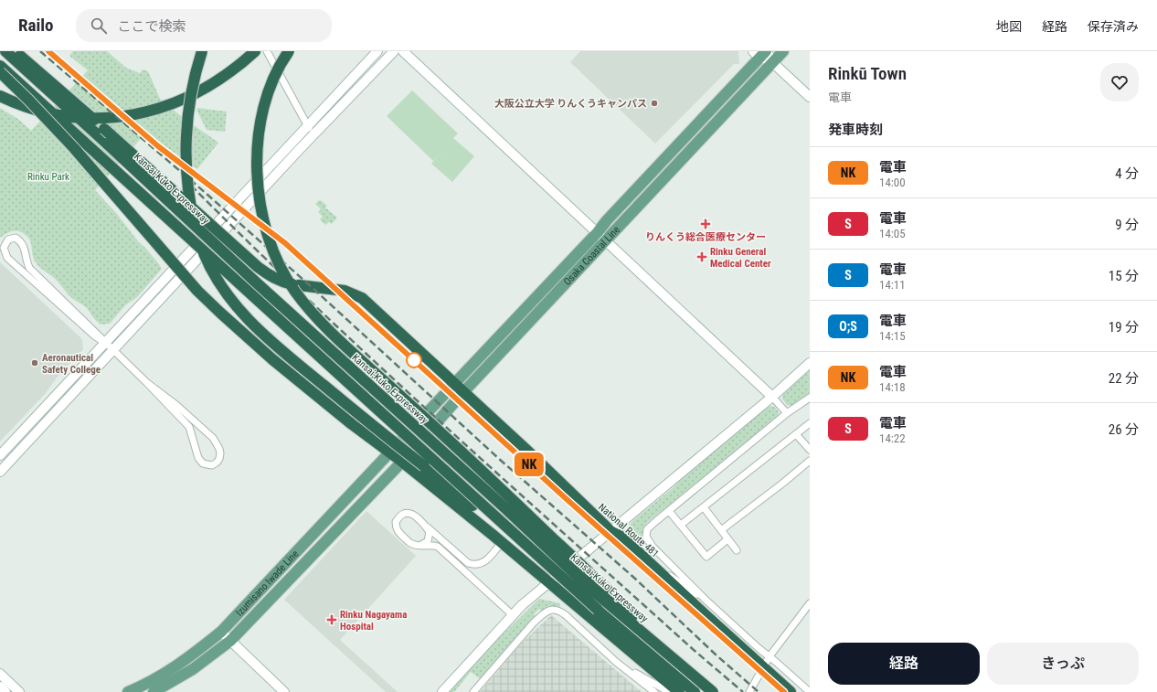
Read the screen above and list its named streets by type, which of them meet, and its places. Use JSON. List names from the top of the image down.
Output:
{
  "streets": {
    "highway": ["Kansai-Kuko Expressway", "National Route 481"],
    "main road": ["Osaka Coastal Line", "Izumisano Iwade Line"]
  },
  "crossings": [
    ["Osaka Coastal Line", "National Route 481"],
    ["Osaka Coastal Line", "Izumisano Iwade Line"]
  ],
  "parks": ["Rinku Park"],
  "places": {
    "other": ["大阪公立大学 りんくうキャンパス", "Aeronautical Safety College"],
    "health": ["りんくう総合医療センター", "Rinku General Medical Center", "Rinku Nagayama Hospital"]
  },
  "page": {
    "header": "Railo",
    "search": "ここで検索",
    "nav": ["地図", "経路", "保存済み"],
    "on_map": "NK",
    "heading": [
      ["Rinkū Town", "電車"],
      "発車時刻"
    ],
    "list": [
      {
        "mark": "NK",
        "name": "電車",
        "note": "14:00",
        "value": "4 分"
      },
      {
        "mark": "S",
        "name": "電車",
        "note": "14:05",
        "value": "9 分"
      },
      {
        "mark": "S",
        "name": "電車",
        "note": "14:11",
        "value": "15 分"
      },
      {
        "mark": "O;S",
        "name": "電車",
        "note": "14:15",
        "value": "19 分"
      },
      {
        "mark": "NK",
        "name": "電車",
        "note": "14:18",
        "value": "22 分"
      },
      {
        "mark": "S",
        "name": "電車",
        "note": "14:22",
        "value": "26 分"
      }
    ],
    "buttons": ["経路", "きっぷ"]
  }
}
